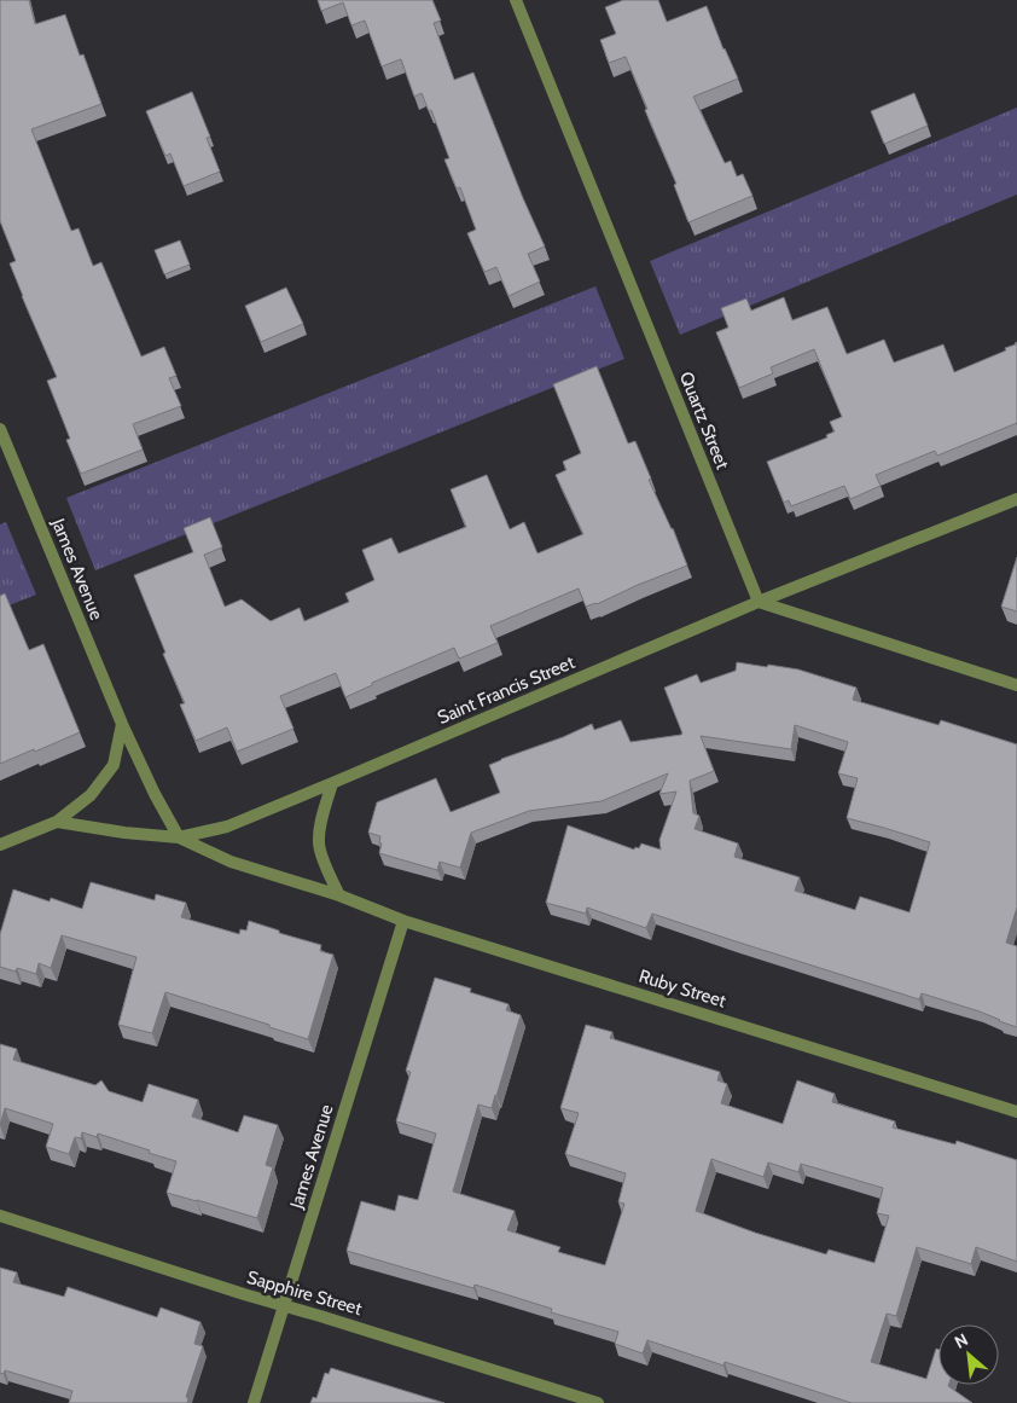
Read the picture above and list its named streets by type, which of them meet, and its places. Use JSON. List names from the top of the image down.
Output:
{
  "streets": {
    "street": [
      "Quartz Street",
      "James Avenue",
      "Saint Francis Street",
      "Ruby Street",
      "Sapphire Street"
    ]
  },
  "crossings": [
    ["Quartz Street", "Saint Francis Street"],
    ["James Avenue", "Saint Francis Street"],
    ["James Avenue", "Ruby Street"],
    ["James Avenue", "Sapphire Street"],
    ["Saint Francis Street", "Ruby Street"]
  ],
  "north": "top left"
}
